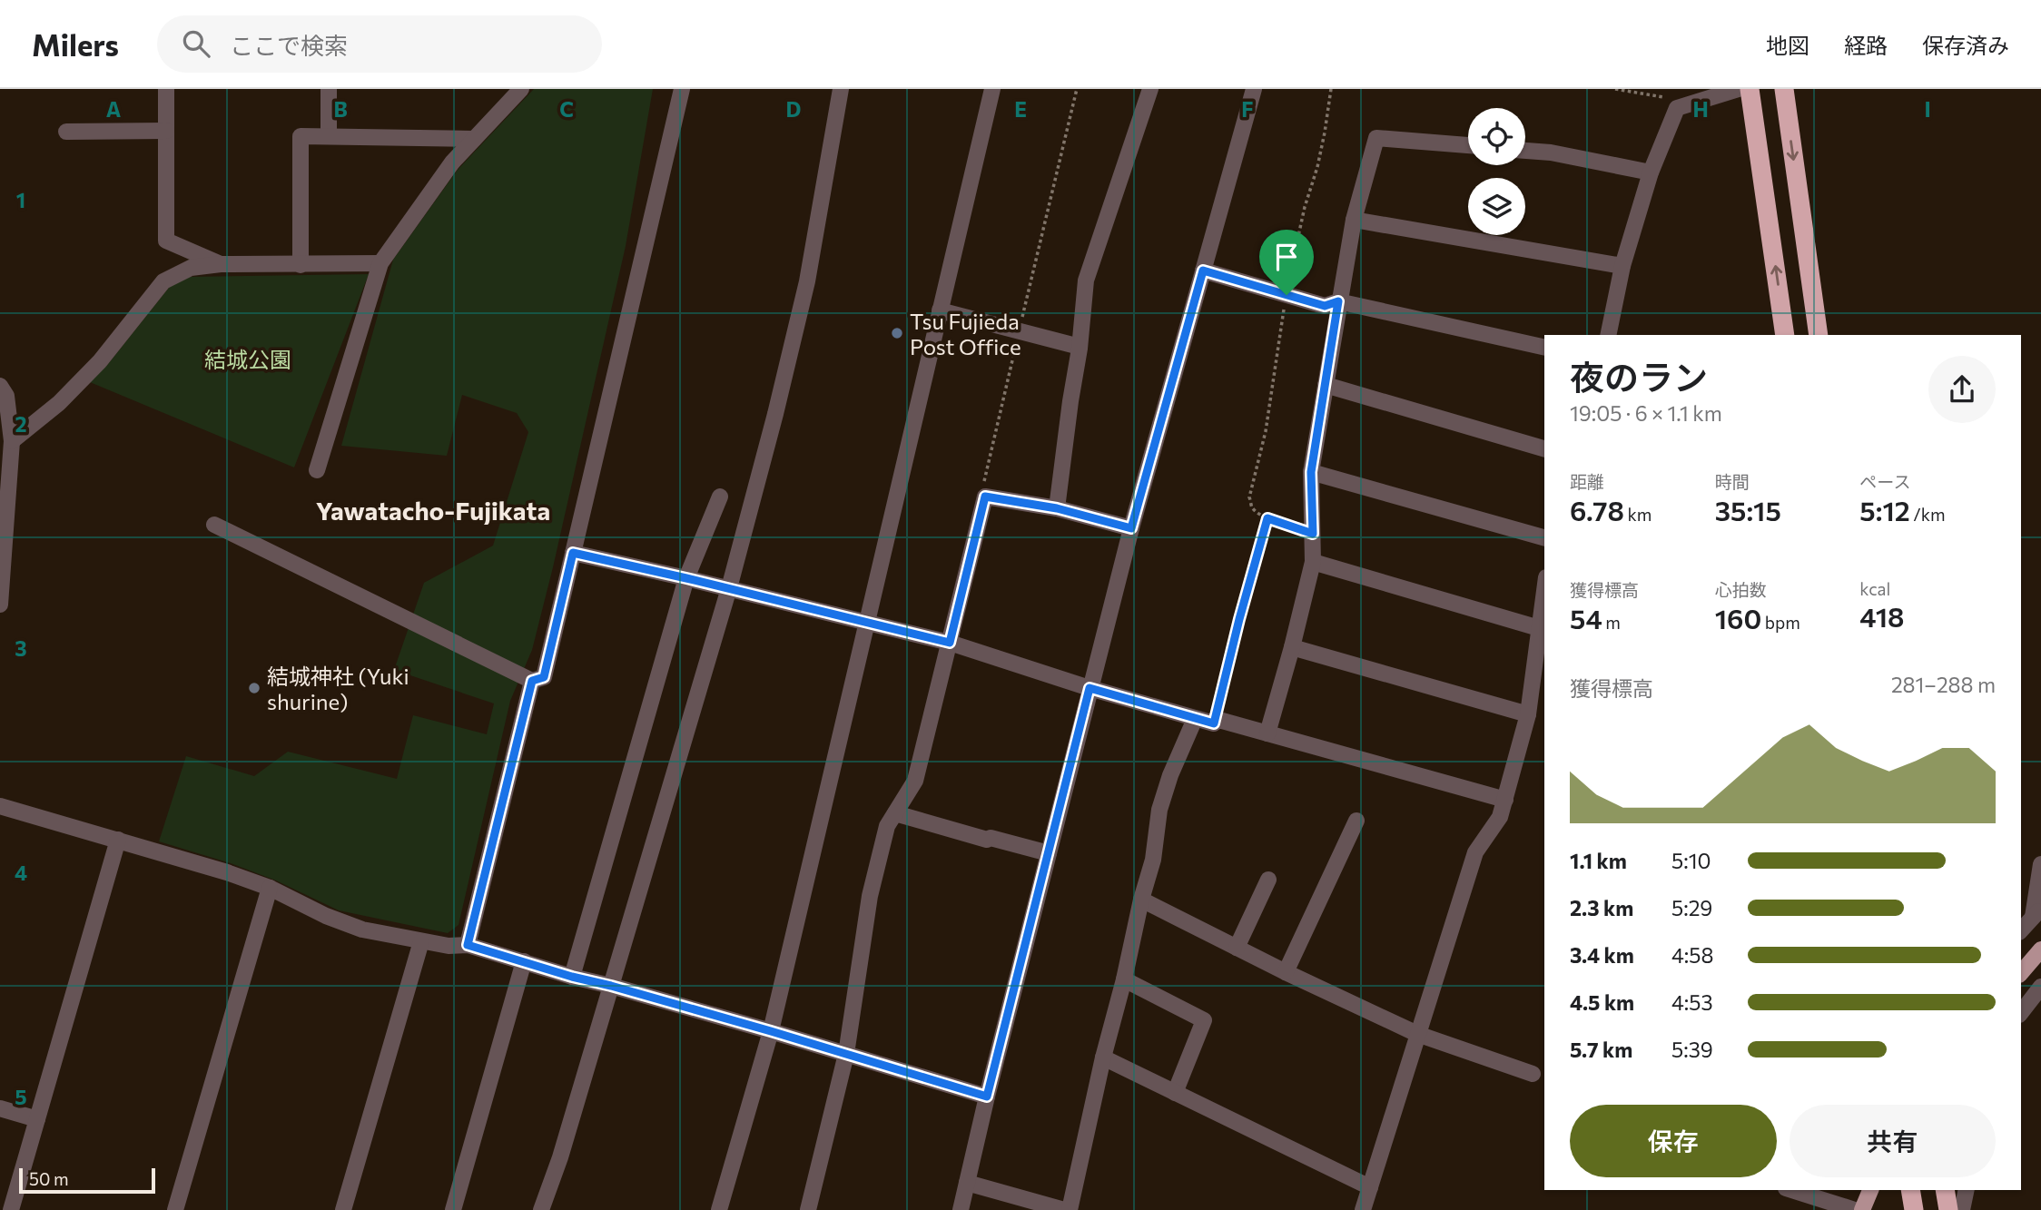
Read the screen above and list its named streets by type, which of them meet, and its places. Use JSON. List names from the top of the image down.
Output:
{
  "districts": ["Yawatacho-Fujikata"],
  "parks": ["結城公園"],
  "places": ["Tsu Fujieda Post Office", "結城神社 (Yuki shurine)"],
  "scale_bar": "50 m",
  "page": {
    "header": "Milers",
    "search": "ここで検索",
    "nav": ["地図", "経路", "保存済み"],
    "heading": ["夜のラン", "19:05 · 6 × 1.1 km"],
    "stats": [
      ["距離", "6.78 km"],
      ["時間", "35:15"],
      ["ペース", "5:12 /km"],
      ["獲得標高", "54 m"],
      ["心拍数", "160 bpm"],
      ["kcal", "418"]
    ],
    "chart": ["獲得標高", "281–288 m"],
    "list": [
      {
        "name": "1.1 km",
        "note": "5:10"
      },
      {
        "name": "2.3 km",
        "note": "5:29"
      },
      {
        "name": "3.4 km",
        "note": "4:58"
      },
      {
        "name": "4.5 km",
        "note": "4:53"
      },
      {
        "name": "5.7 km",
        "note": "5:39"
      }
    ],
    "buttons": ["保存", "共有"],
    "scale": "50 m"
  },
  "grid": {
    "columns": [
      "A",
      "B",
      "C",
      "D",
      "E",
      "F",
      "H",
      "I"
    ],
    "rows": [
      "1",
      "2",
      "3",
      "4",
      "5"
    ]
  }
}
